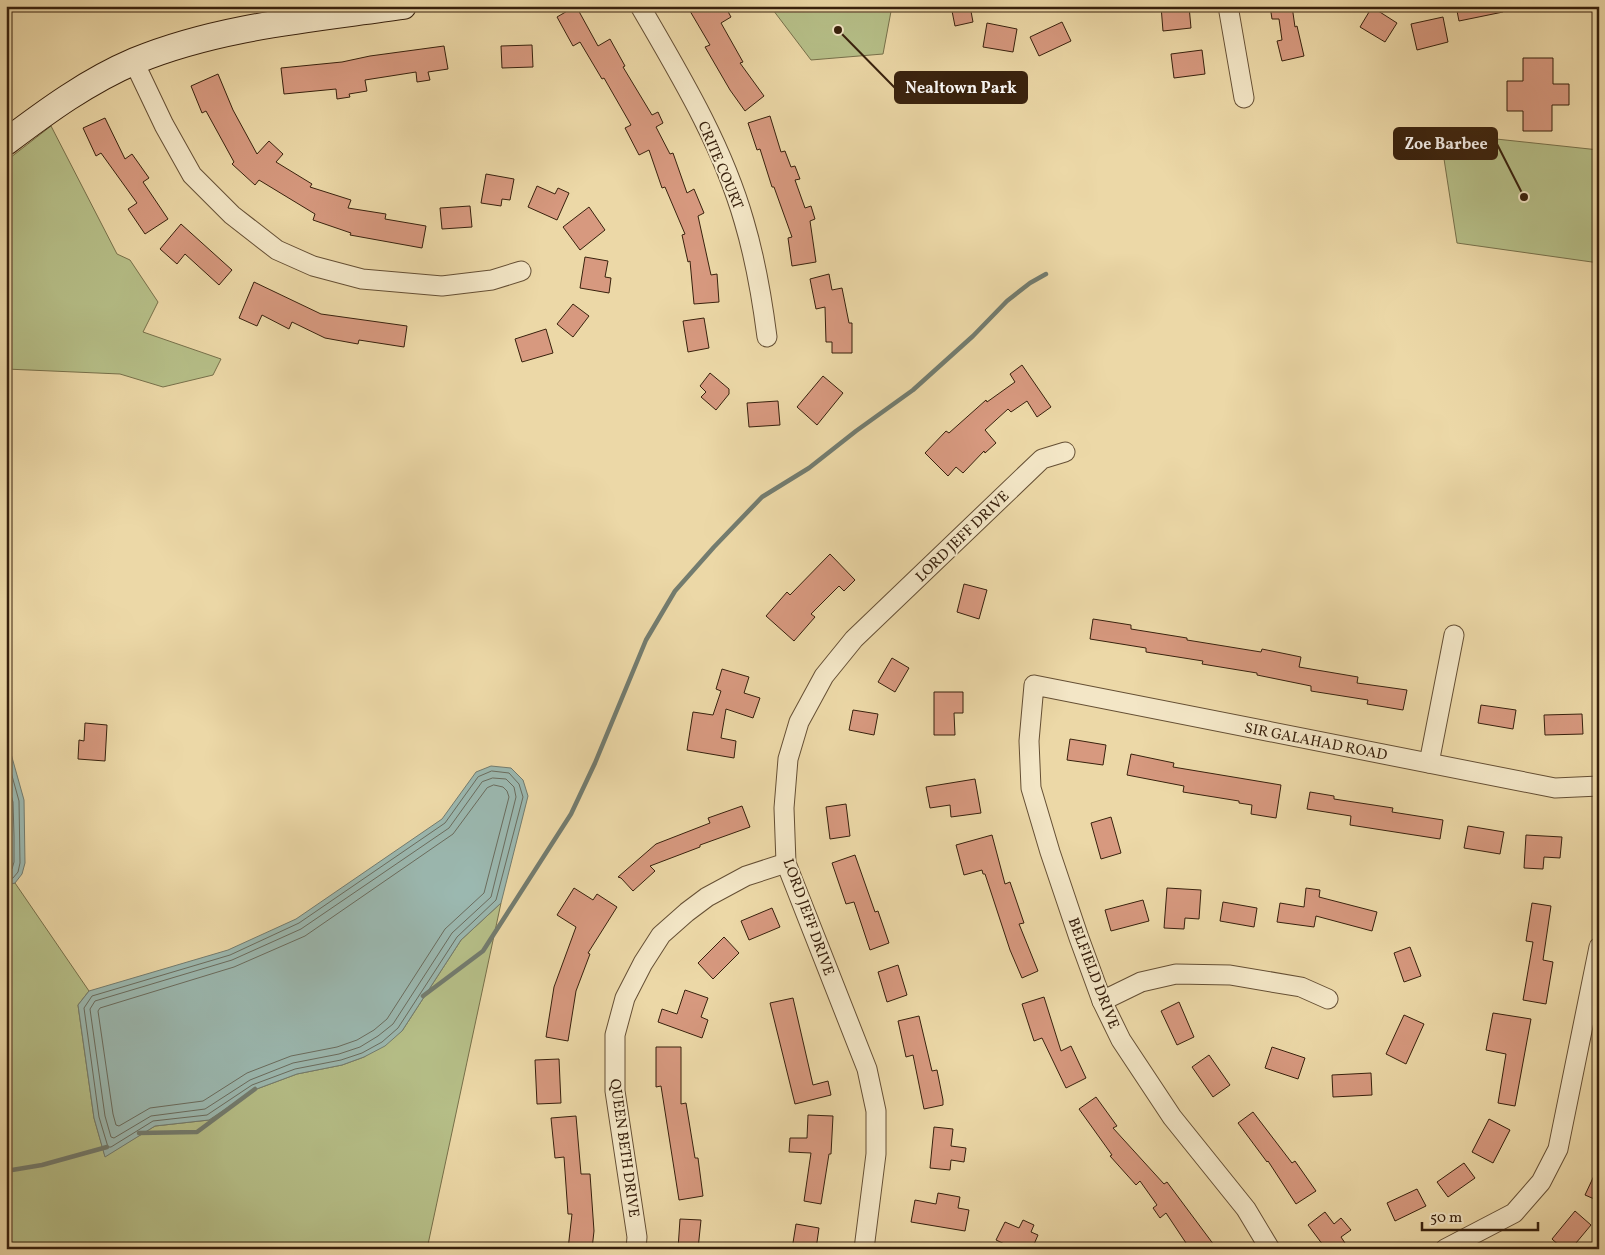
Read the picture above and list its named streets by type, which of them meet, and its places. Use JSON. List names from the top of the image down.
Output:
{
  "streets": {
    "street": [
      "CRITE COURT",
      "LORD JEFF DRIVE",
      "SIR GALAHAD ROAD",
      "BELFIELD DRIVE",
      "QUEEN BETH DRIVE"
    ]
  },
  "crossings": [
    ["LORD JEFF DRIVE", "QUEEN BETH DRIVE"],
    ["SIR GALAHAD ROAD", "BELFIELD DRIVE"]
  ],
  "places": ["Nealtown Park", "Zoe Barbee"],
  "scale_bar": "50 m"
}
